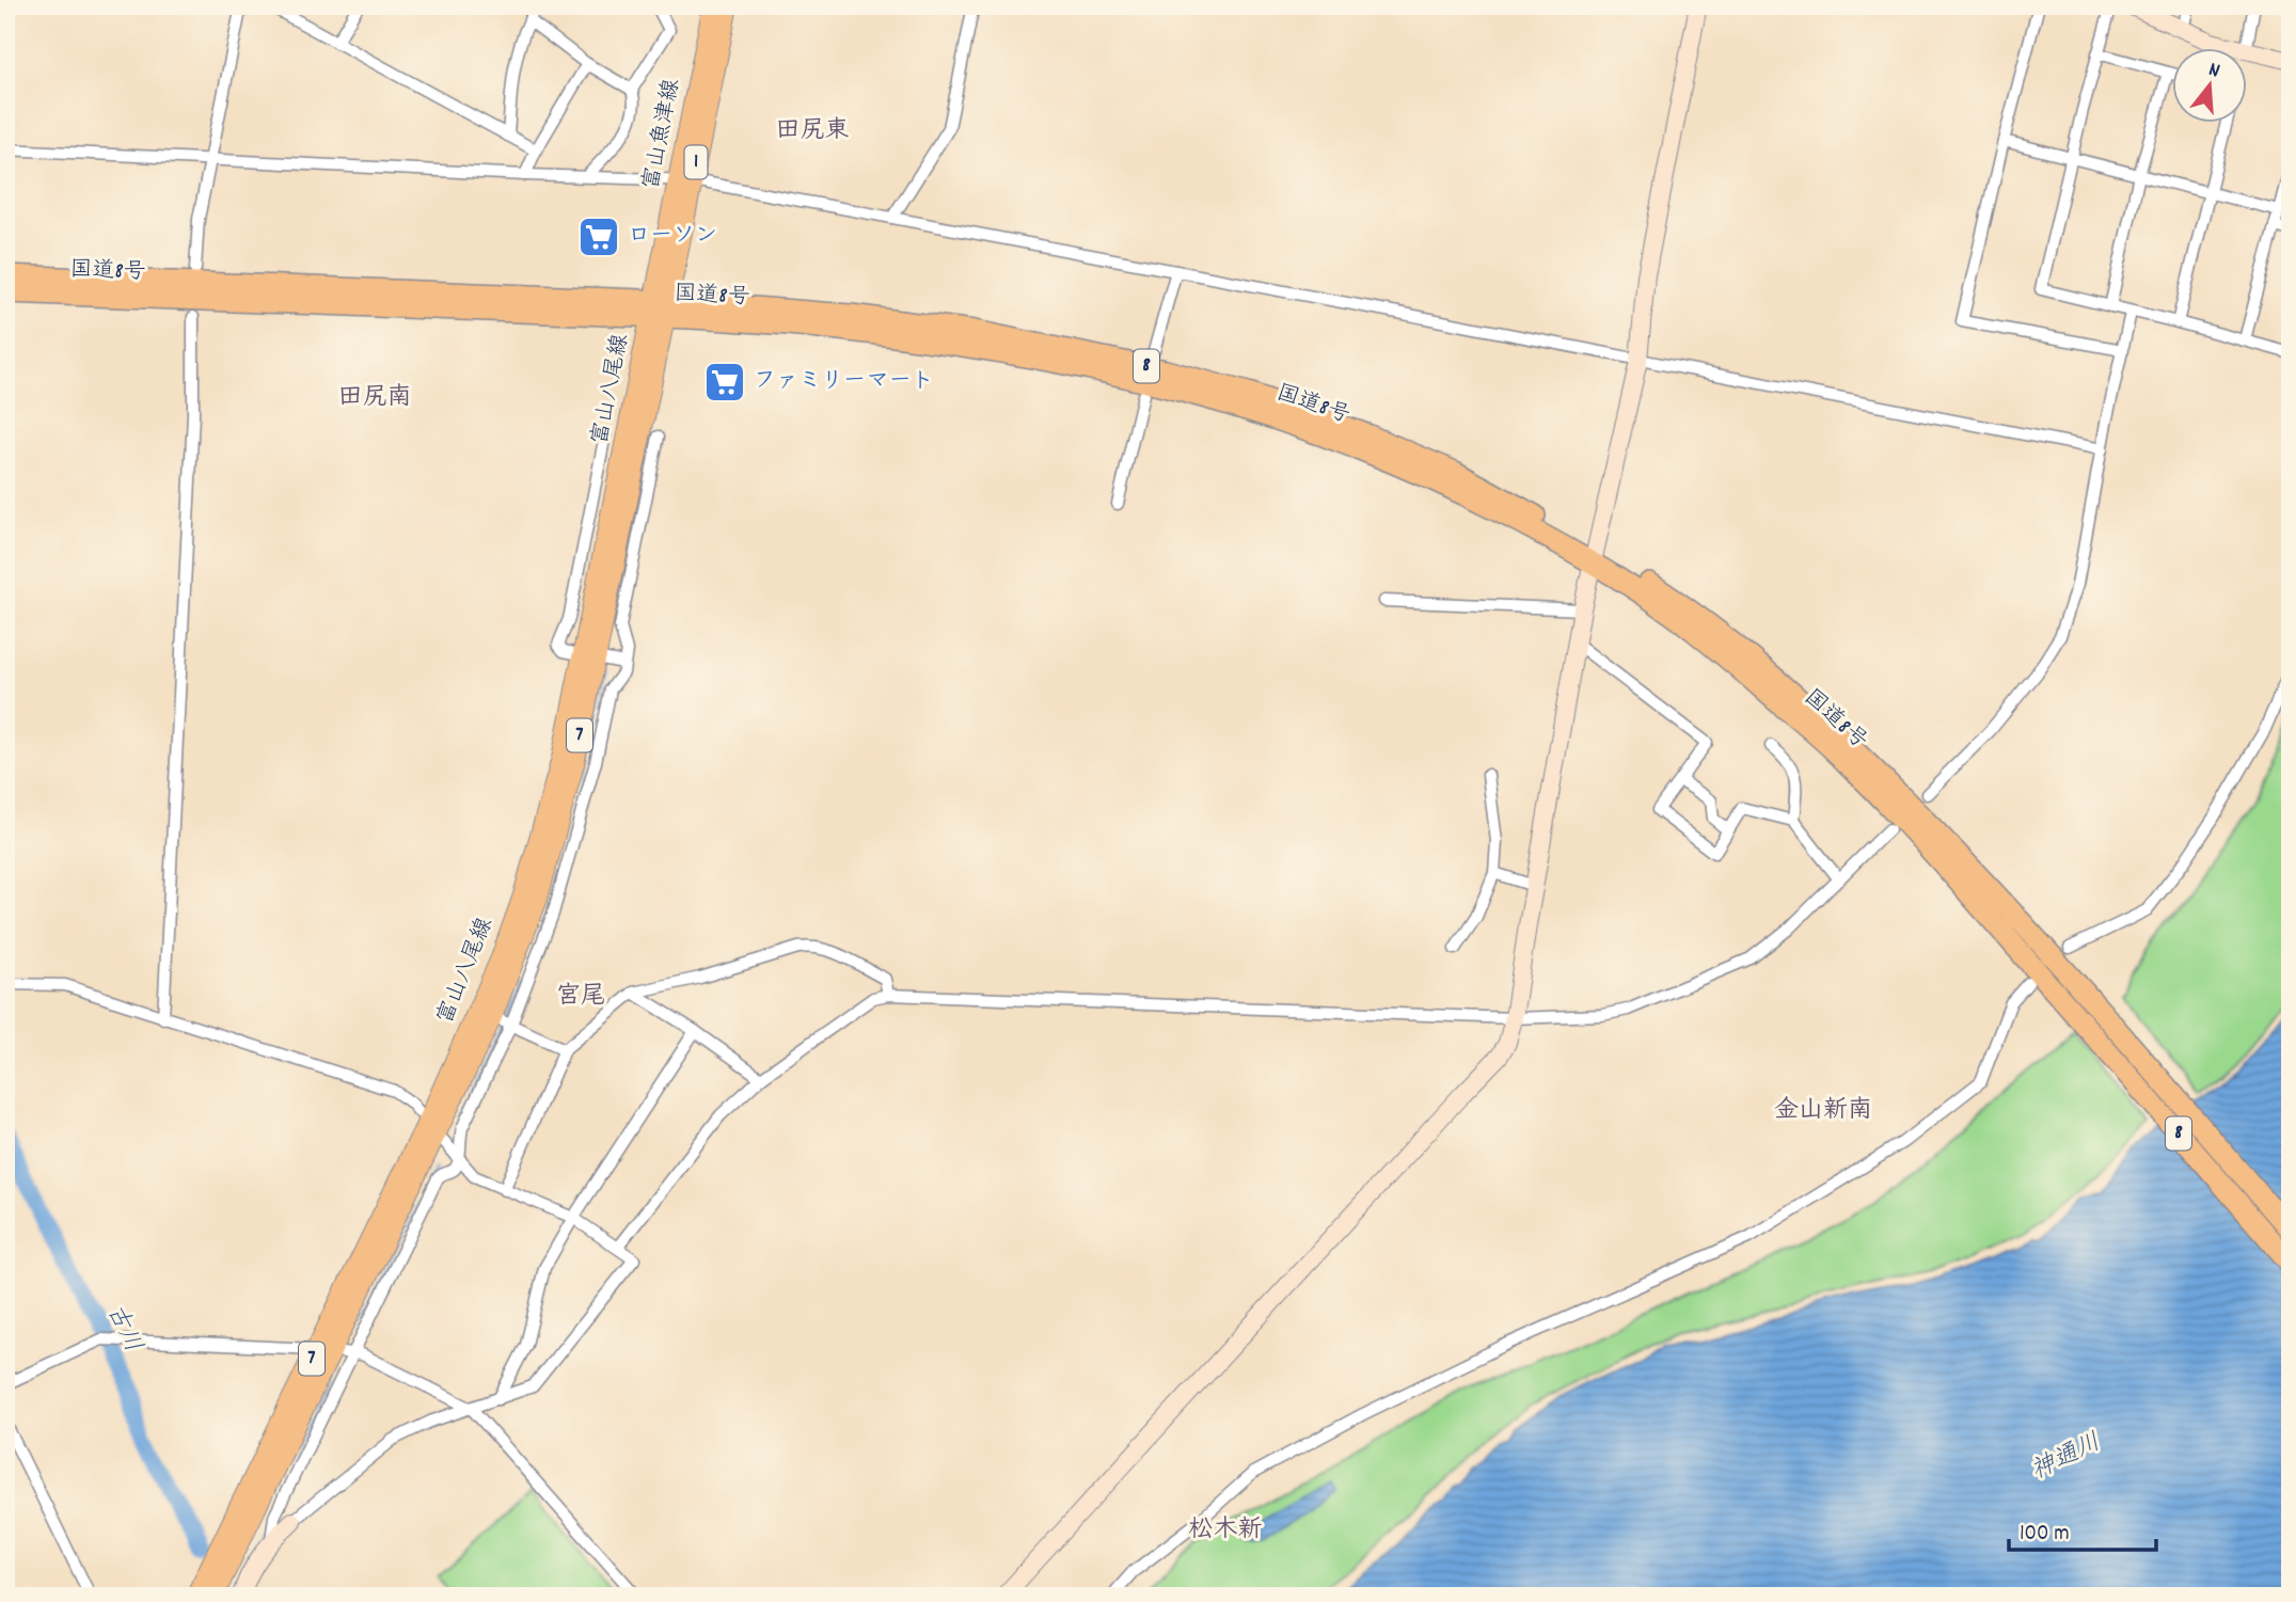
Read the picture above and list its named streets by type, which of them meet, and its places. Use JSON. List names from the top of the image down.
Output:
{
  "streets": {
    "highway": ["国道8号", "8"],
    "main road": [
      "富山魚津線",
      "1",
      "富山八尾線",
      "7"
    ]
  },
  "crossings": [
    ["富山魚津線", "国道8号"],
    ["富山魚津線", "富山八尾線"],
    ["国道8号", "富山八尾線"]
  ],
  "districts": [
    "田尻東",
    "田尻南",
    "宮尾",
    "金山新南",
    "松木新"
  ],
  "water": ["古川", "神通川"],
  "places": {
    "supermarket": ["ローソン", "ファミリーマート"]
  },
  "scale_bar": "100 m",
  "north": "top"
}
